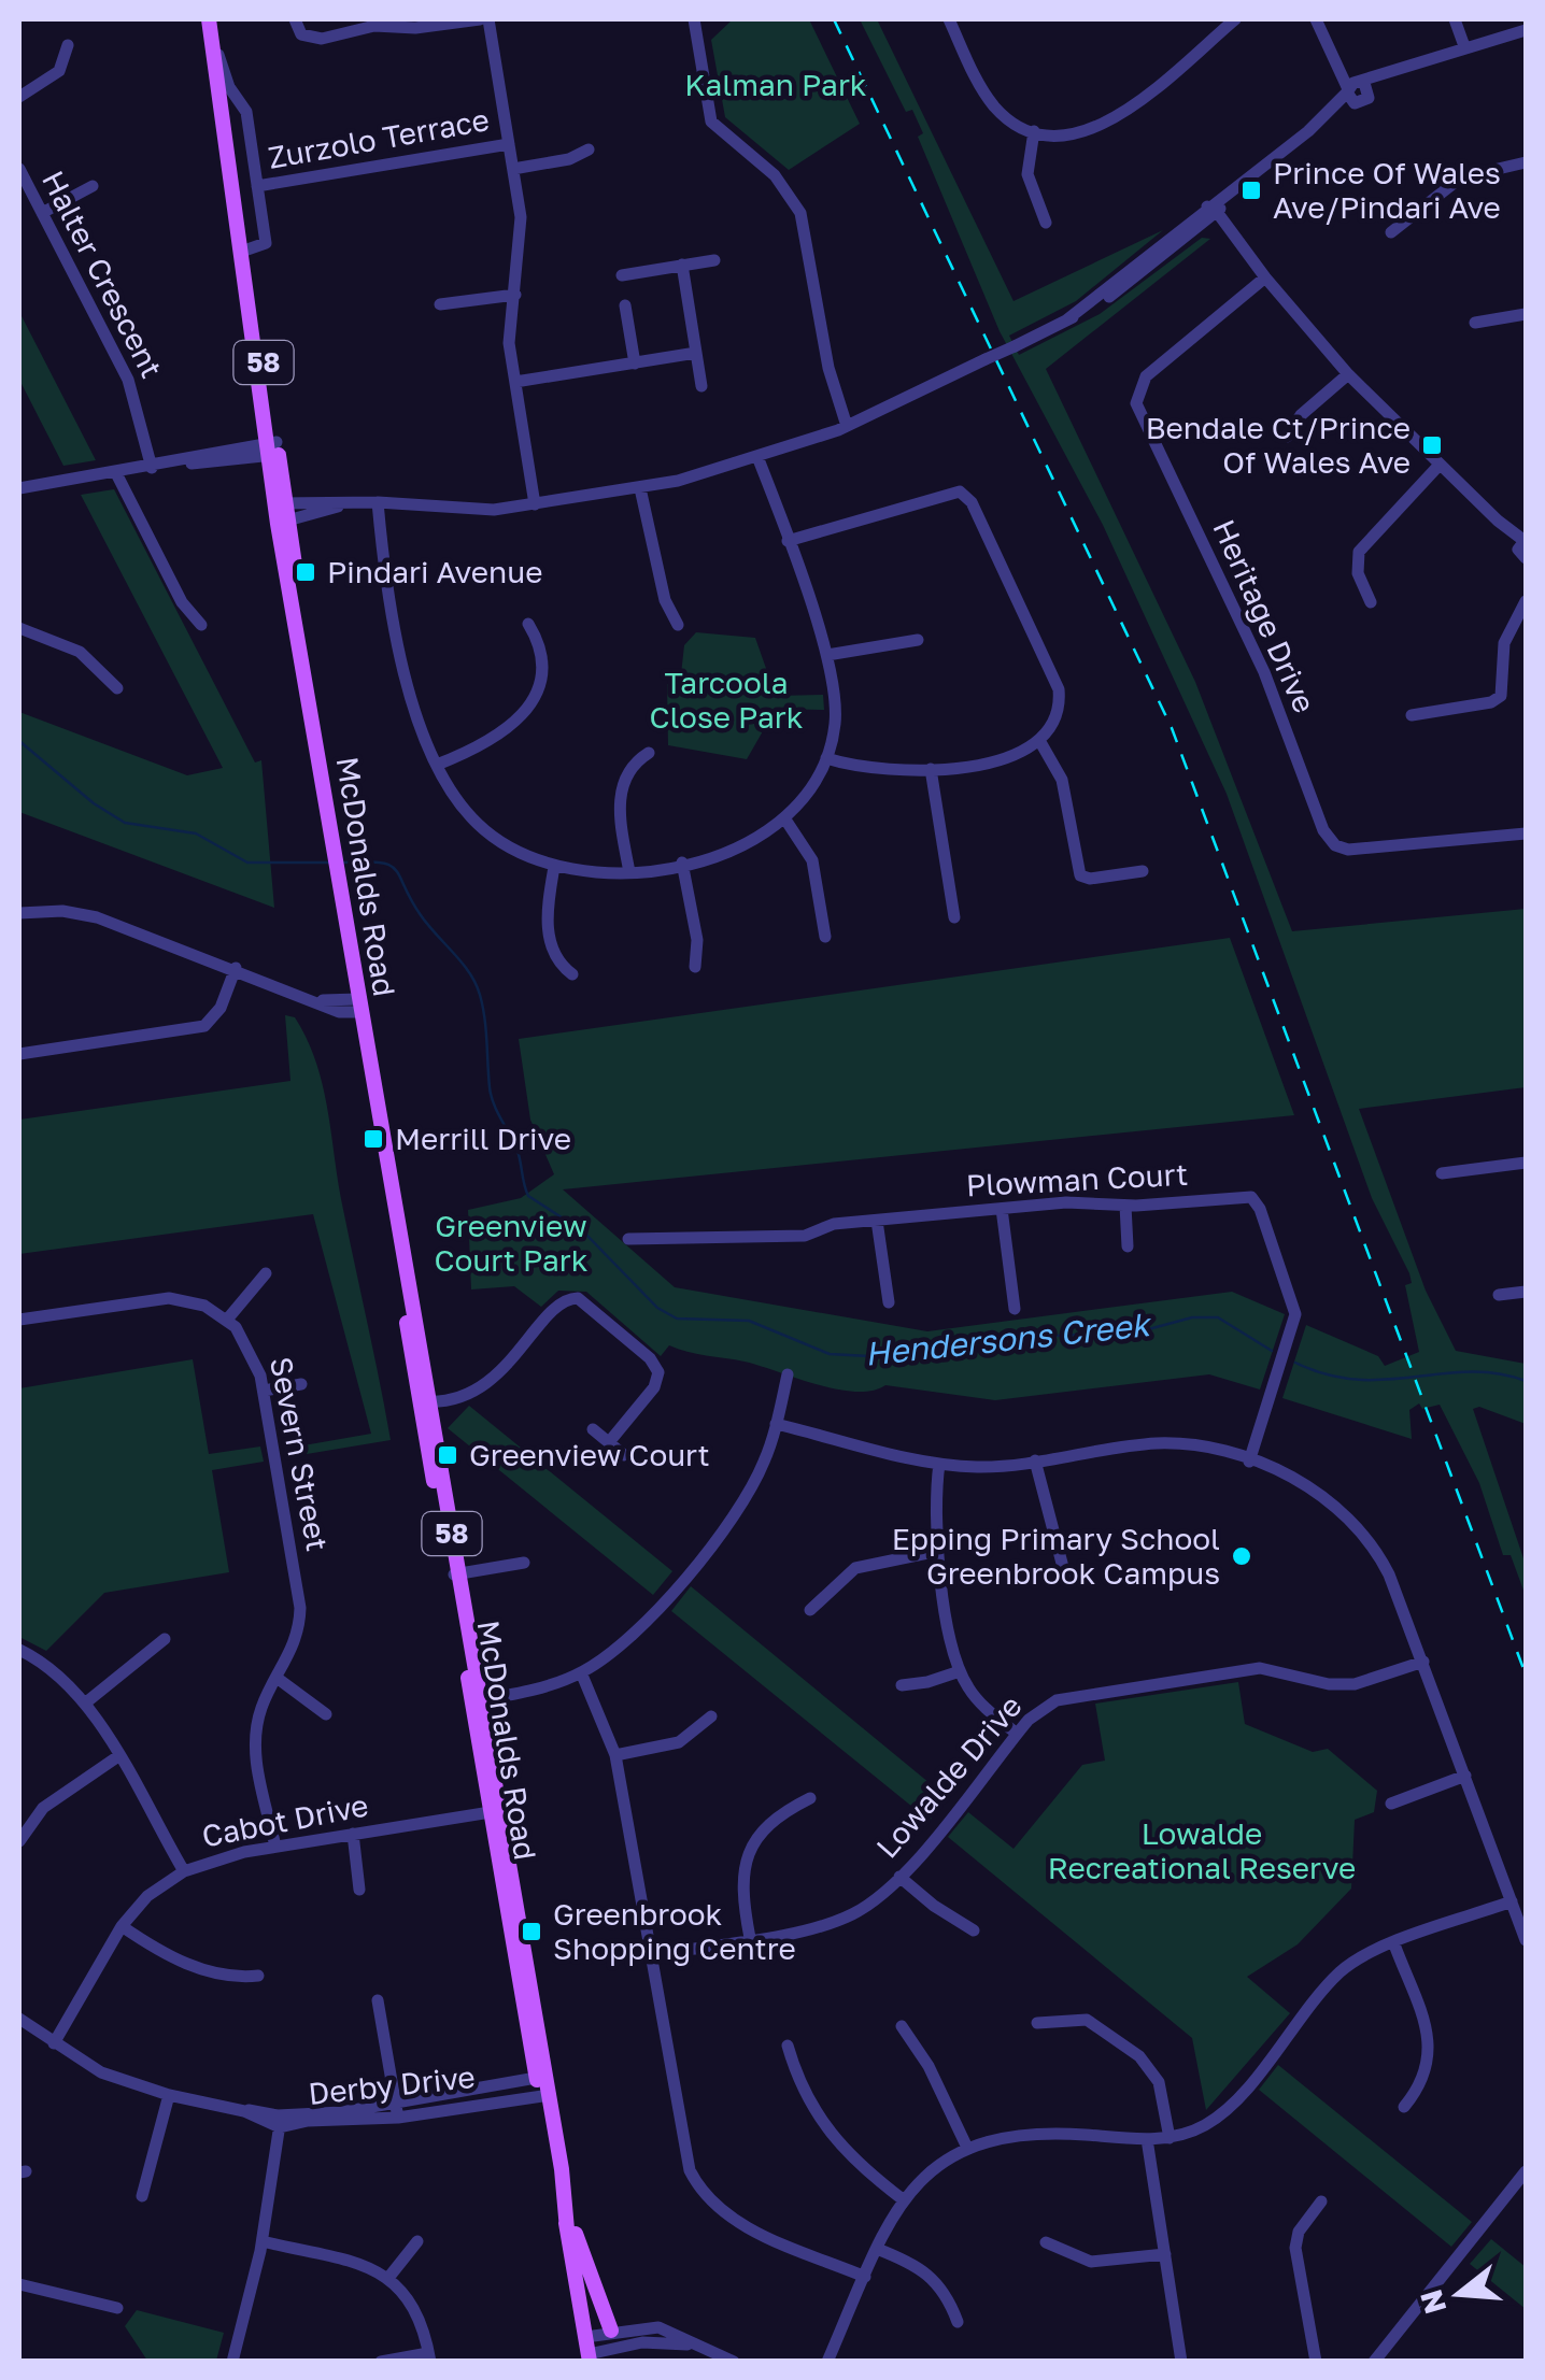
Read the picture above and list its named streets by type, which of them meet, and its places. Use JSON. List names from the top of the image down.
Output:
{
  "streets": {
    "main road": ["58", "McDonalds Road"],
    "street": [
      "Zurzolo Terrace",
      "Halter Crescent",
      "Heritage Drive",
      "Plowman Court",
      "Severn Street",
      "Lowalde Drive",
      "Cabot Drive",
      "Derby Drive"
    ]
  },
  "crossings": [
    ["Zurzolo Terrace", "McDonalds Road"],
    ["McDonalds Road", "Cabot Drive"],
    ["McDonalds Road", "Derby Drive"],
    ["Severn Street", "Cabot Drive"],
    ["Cabot Drive", "Derby Drive"]
  ],
  "water": ["Hendersons Creek"],
  "parks": [
    "Kalman Park",
    "Tarcoola Close Park",
    "Greenview Court Park",
    "Lowalde Recreational Reserve"
  ],
  "places": {
    "transit": [
      "Prince Of Wales Ave/Pindari Ave",
      "Bendale Ct/Prince Of Wales Ave",
      "Pindari Avenue",
      "Merrill Drive",
      "Greenview Court",
      "Greenbrook Shopping Centre"
    ],
    "other": ["Epping Primary School Greenbrook Campus"]
  },
  "north": "left"
}
